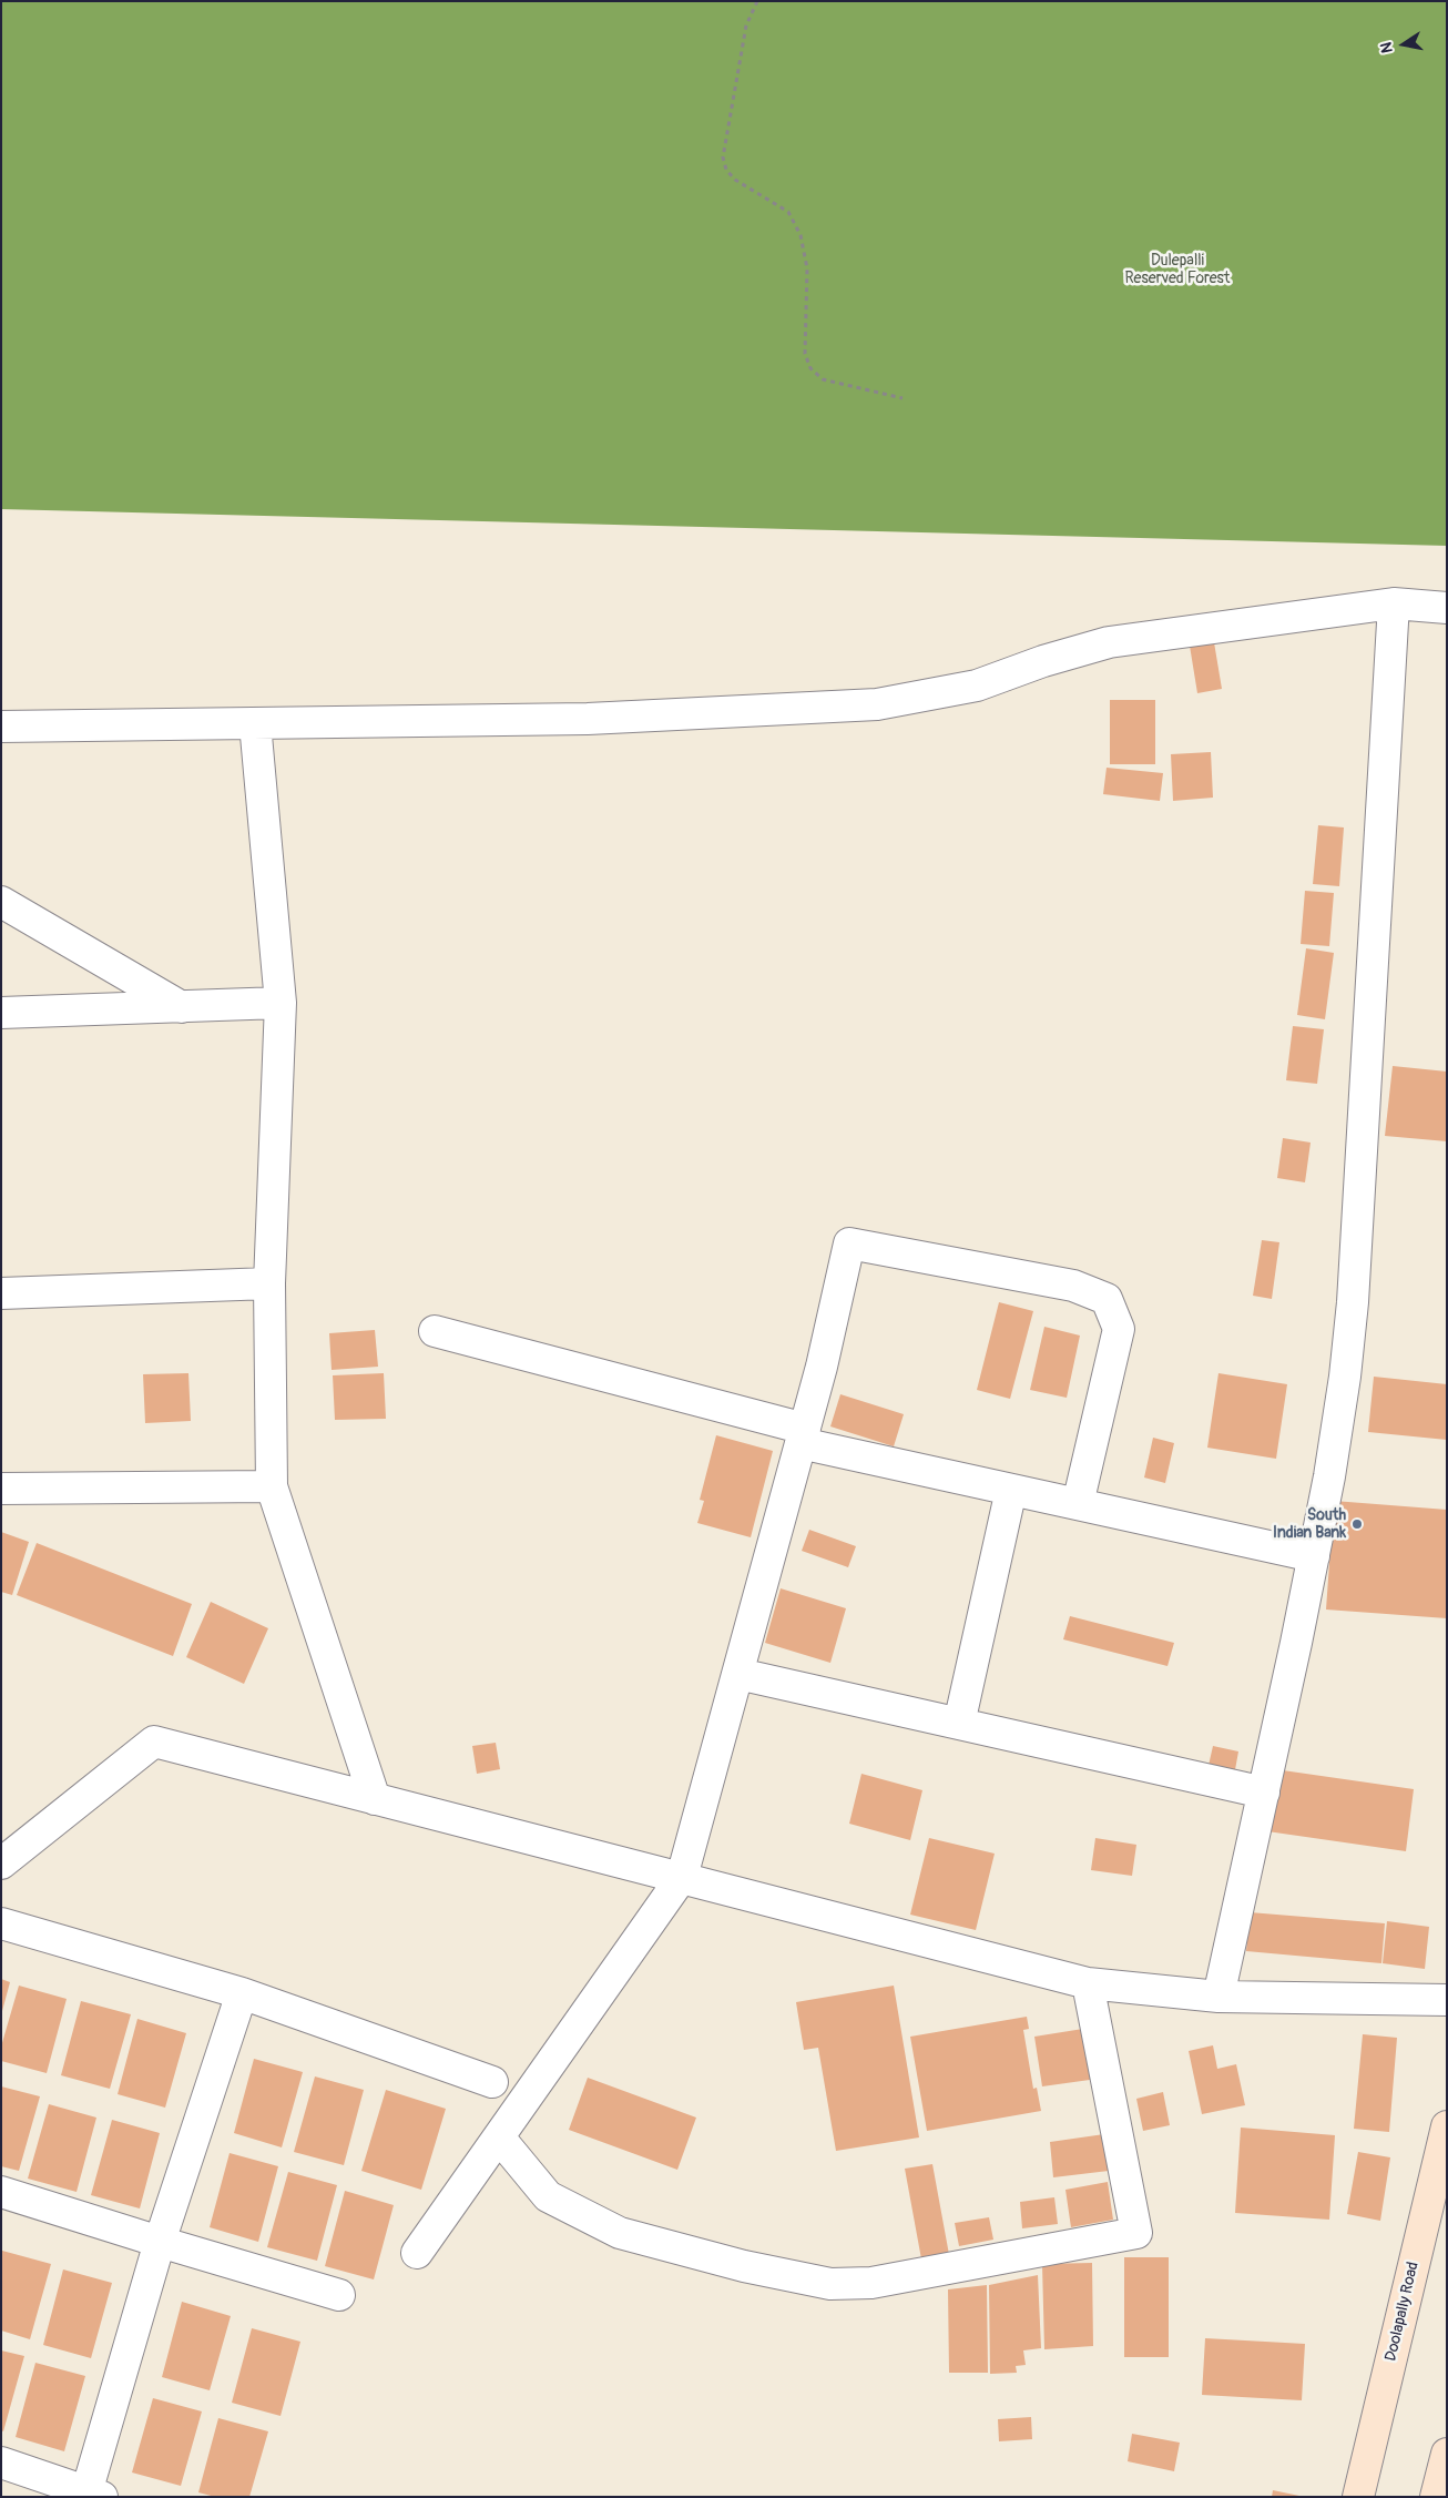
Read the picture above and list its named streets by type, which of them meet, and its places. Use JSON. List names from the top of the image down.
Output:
{
  "streets": {
    "main road": ["Doolapally Road"]
  },
  "parks": ["Dulepalli Reserved Forest"],
  "places": ["South Indian Bank"],
  "north": "left"
}
